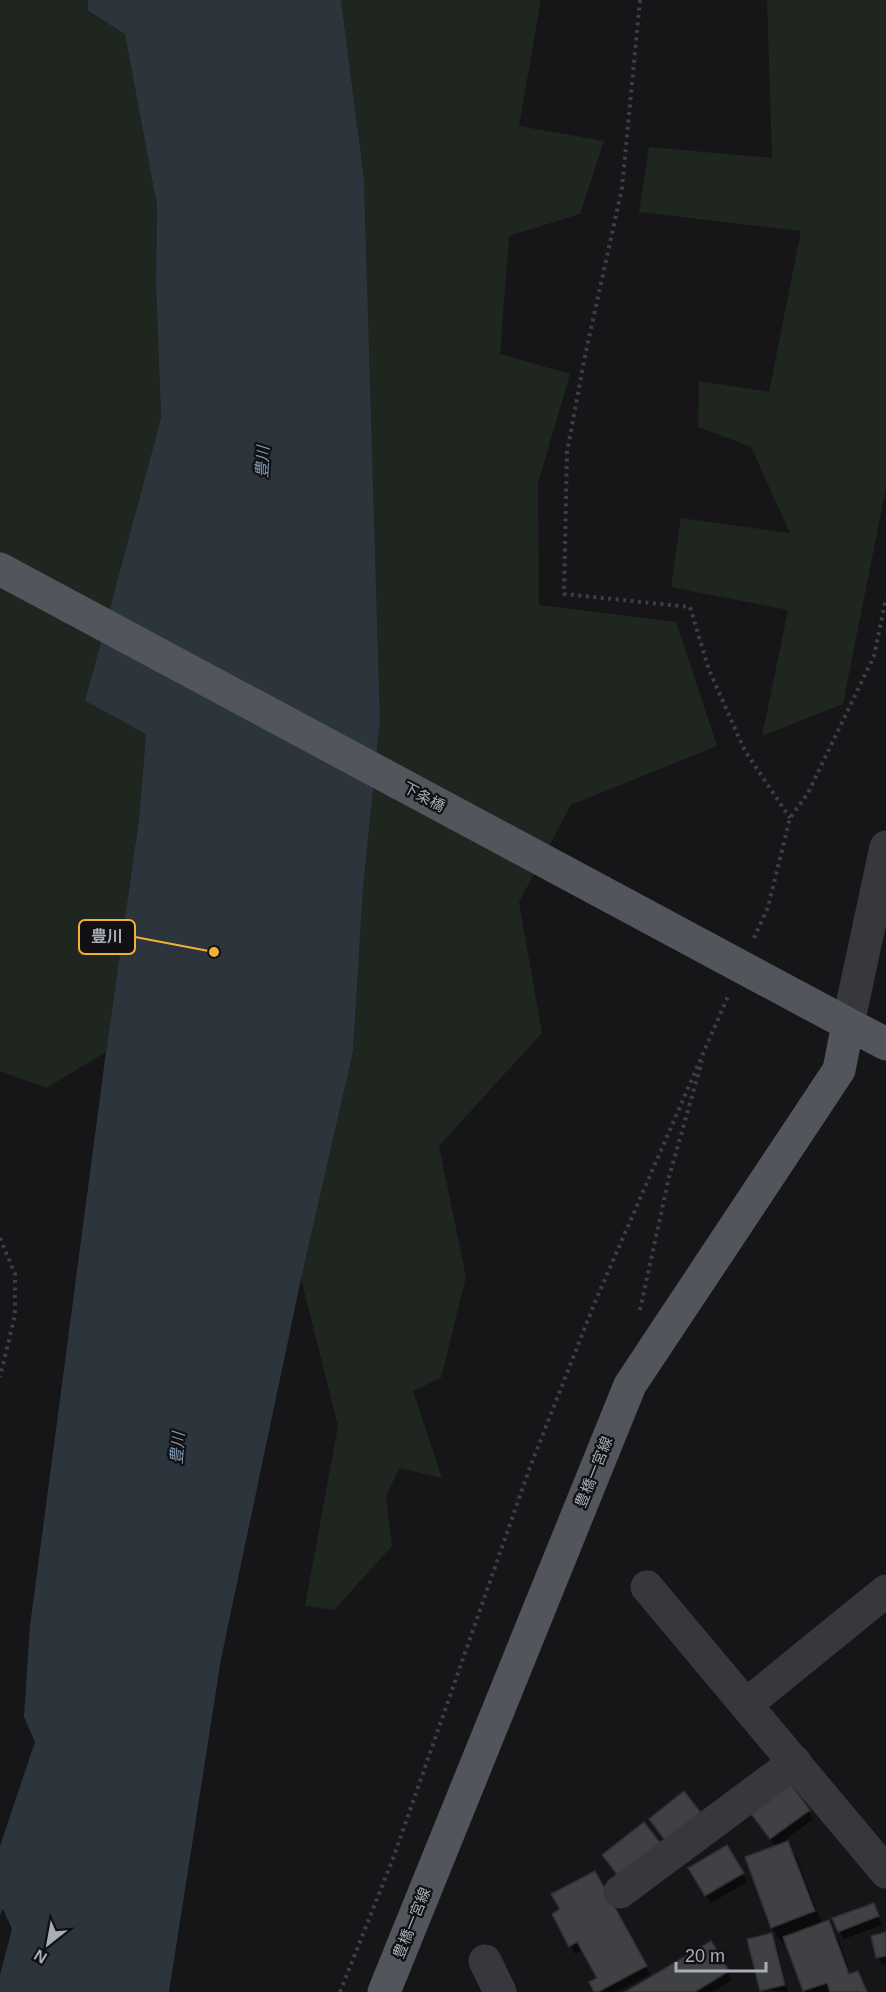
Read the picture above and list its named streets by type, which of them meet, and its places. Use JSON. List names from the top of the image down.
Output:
{
  "streets": {
    "main road": ["下条橋", "豊橋一宮線"]
  },
  "crossings": [
    ["下条橋", "豊橋一宮線"]
  ],
  "water": ["豊川"],
  "places": ["豊川"],
  "scale_bar": "20 m",
  "north": "bottom left"
}
